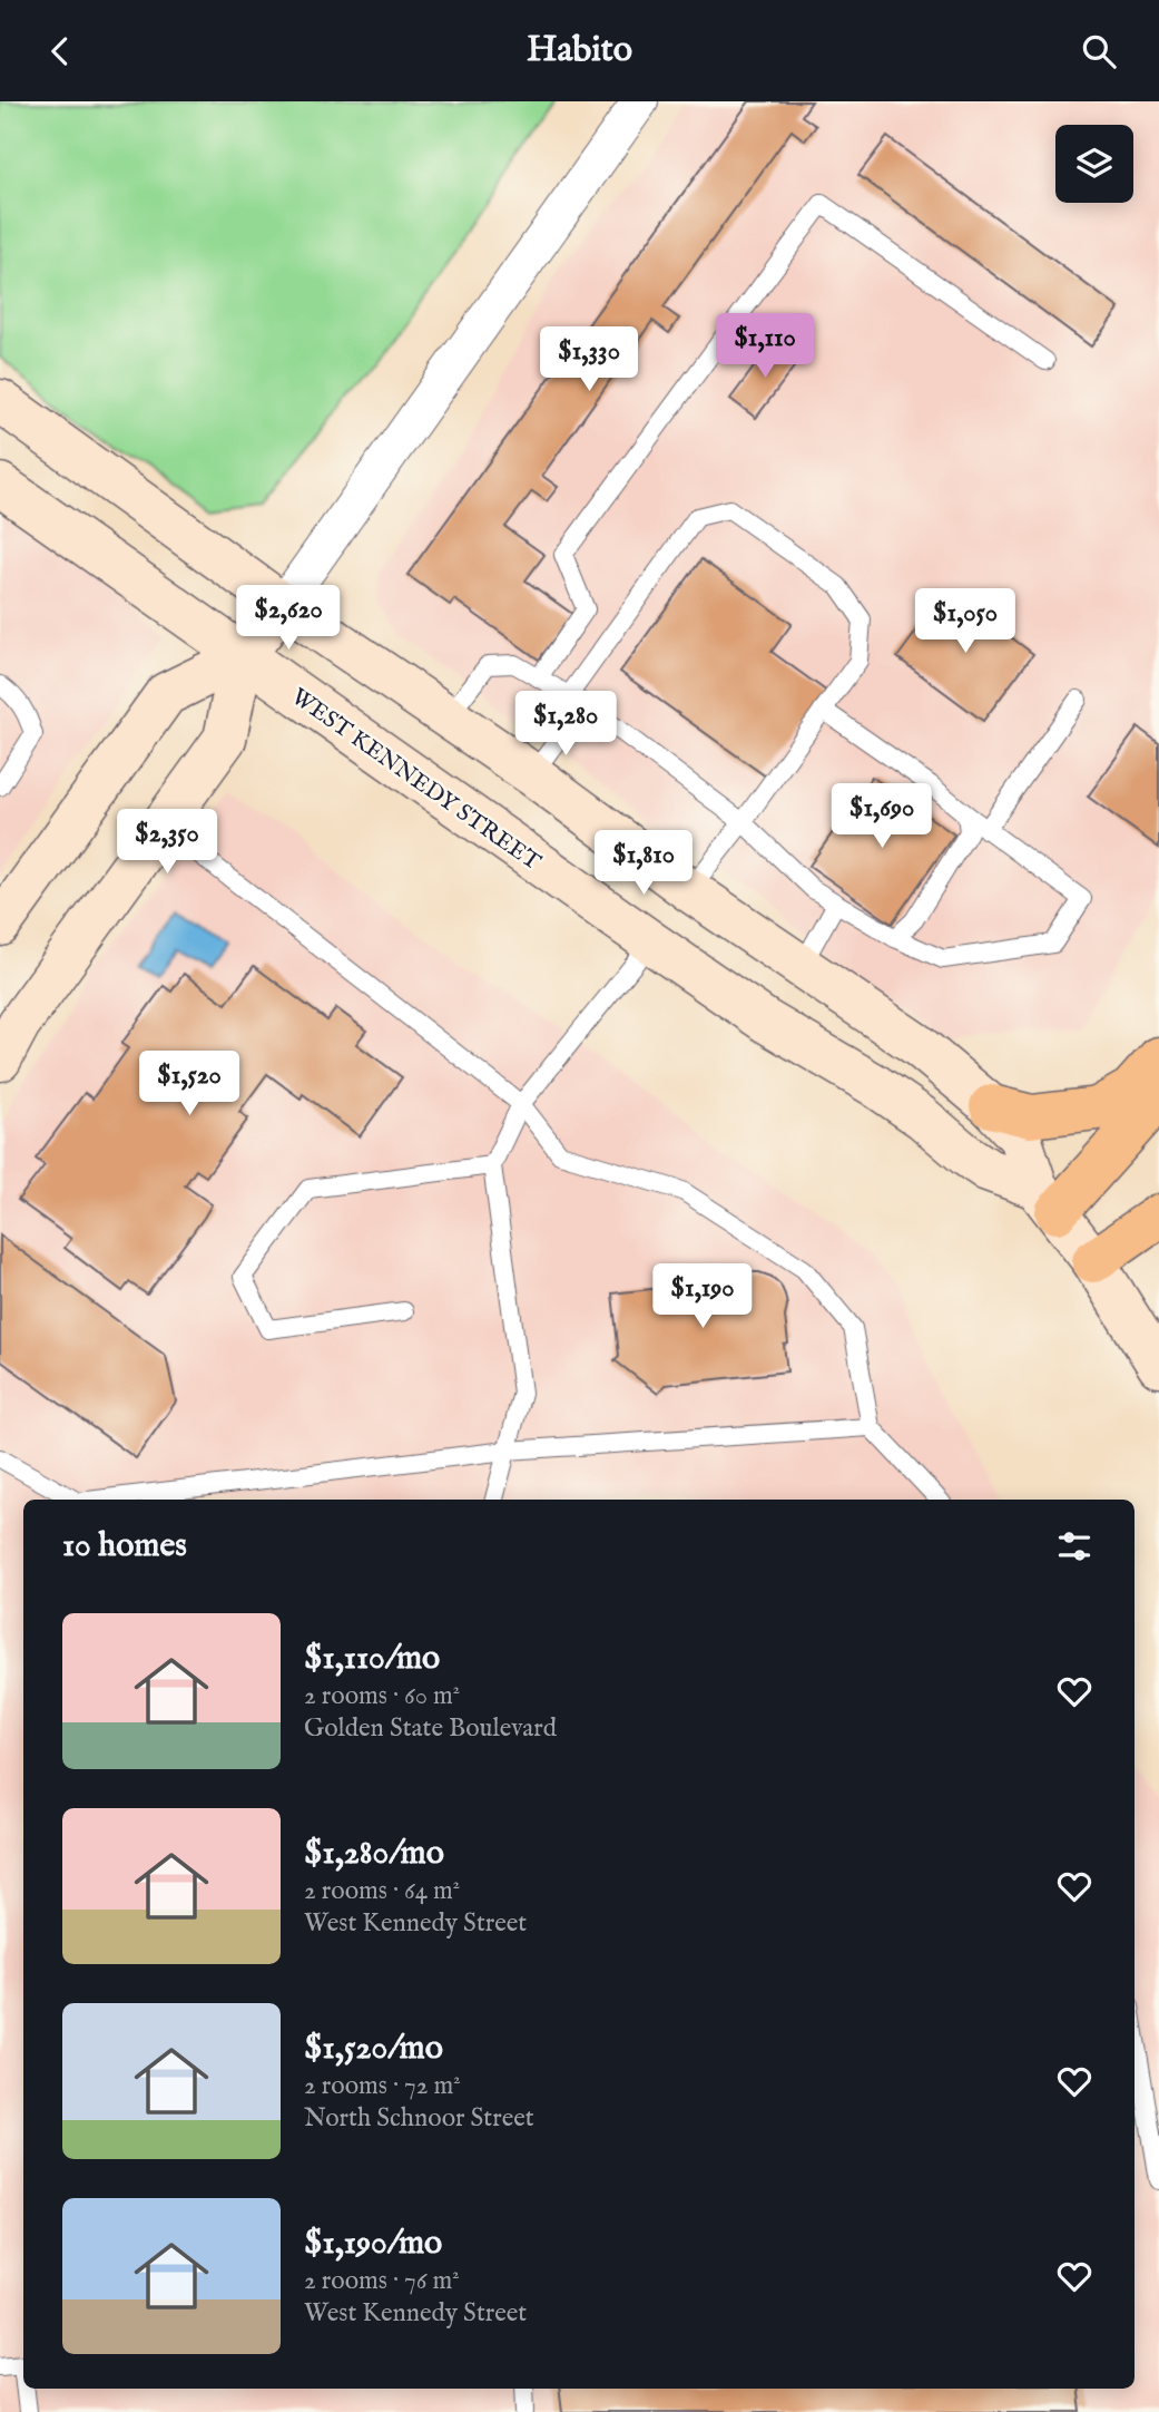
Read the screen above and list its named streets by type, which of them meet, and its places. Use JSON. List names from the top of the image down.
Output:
{
  "streets": {
    "street": ["WEST KENNEDY STREET"]
  },
  "page": {
    "header": "Habito",
    "price": [
      "$1,110",
      "$1,330",
      "$2,620",
      "$1,050",
      "$1,280",
      "$1,690",
      "$2,350",
      "$1,810",
      "$1,520",
      "$1,190"
    ],
    "heading": "10 homes",
    "list": [
      {
        "name": "$1,110/mo",
        "note": "2 rooms · 60 m² · Golden State Boulevard"
      },
      {
        "name": "$1,280/mo",
        "note": "2 rooms · 64 m² · West Kennedy Street"
      },
      {
        "name": "$1,520/mo",
        "note": "2 rooms · 72 m² · North Schnoor Street"
      },
      {
        "name": "$1,190/mo",
        "note": "2 rooms · 76 m² · West Kennedy Street"
      }
    ]
  }
}
